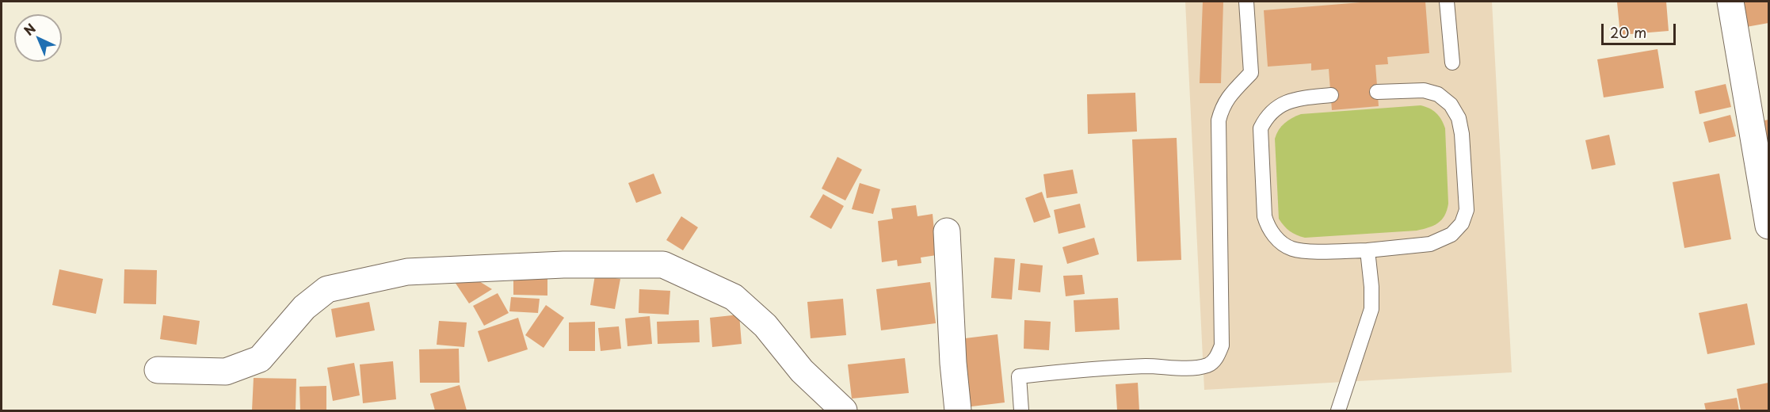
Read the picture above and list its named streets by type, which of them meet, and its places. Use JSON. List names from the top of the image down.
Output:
{
  "scale_bar": "20 m",
  "north": "top left"
}
